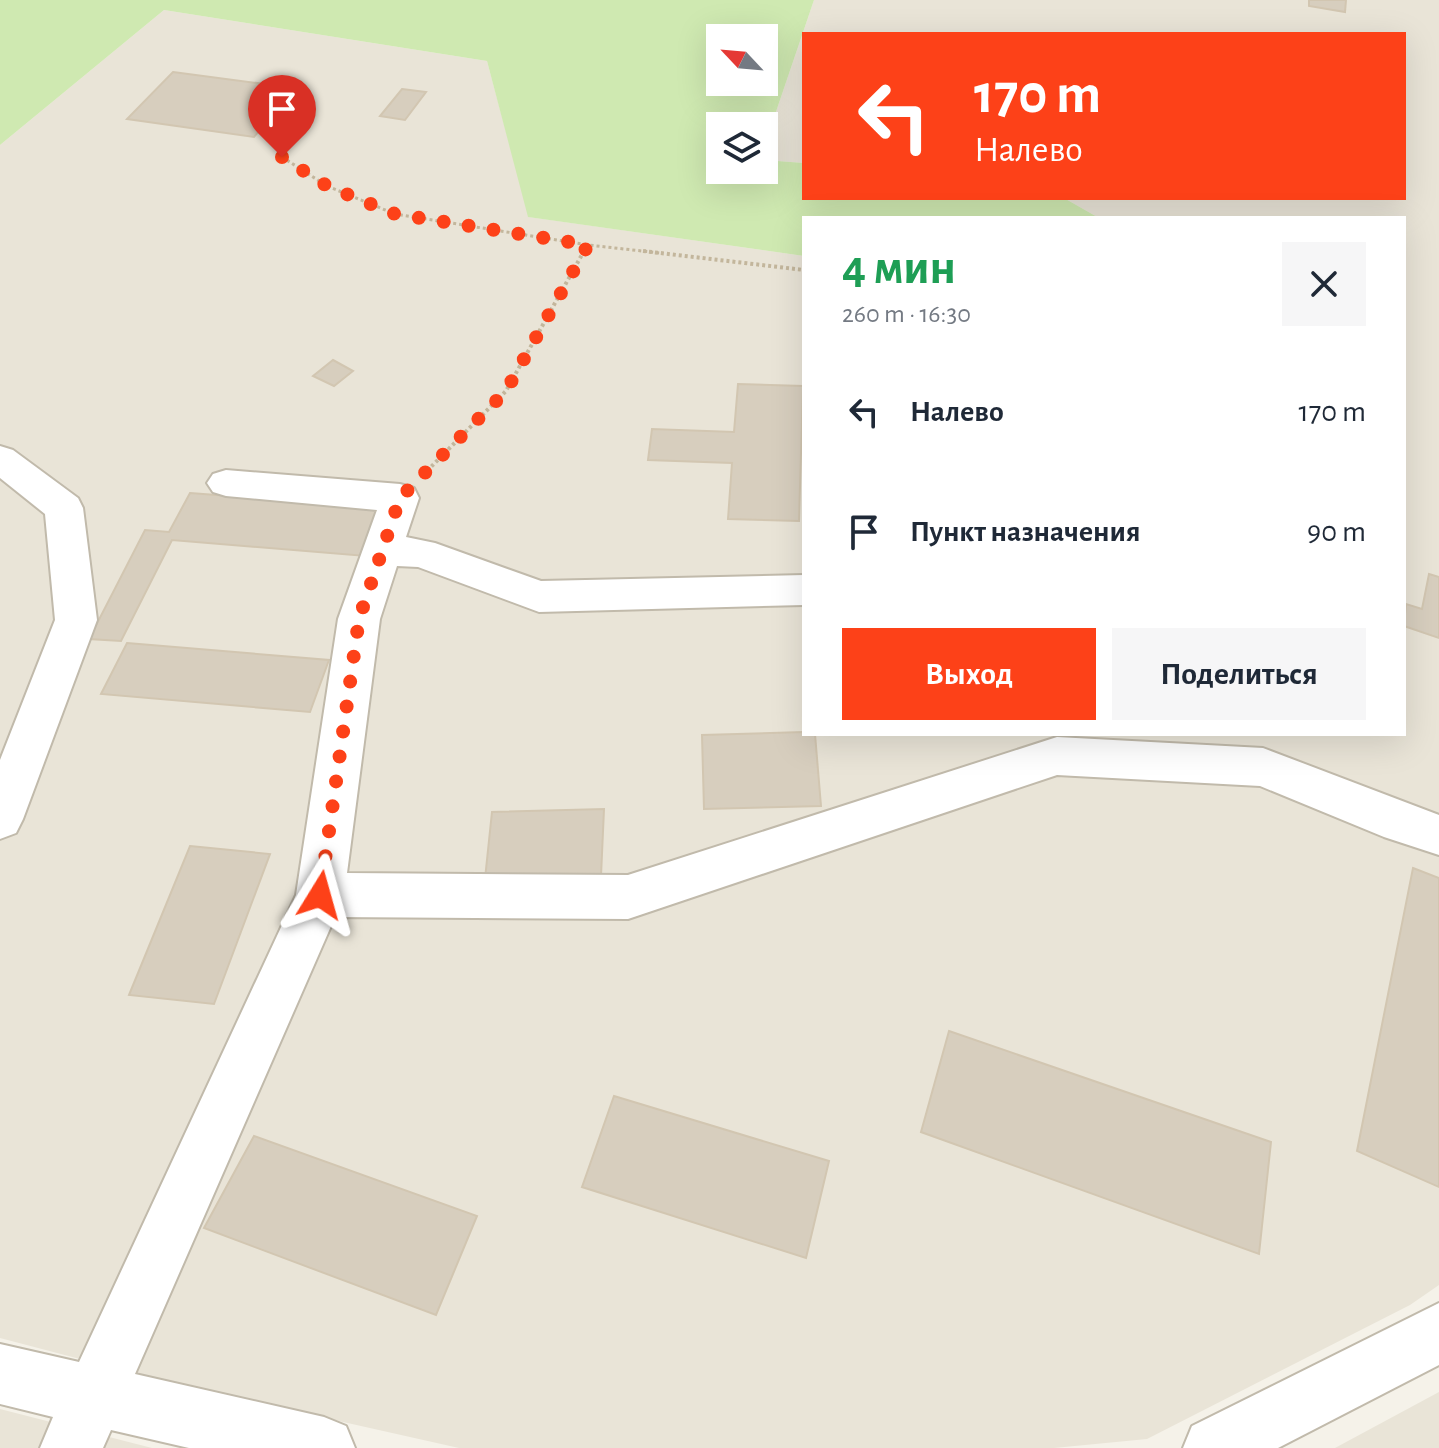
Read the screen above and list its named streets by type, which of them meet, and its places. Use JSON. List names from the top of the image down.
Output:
{
  "north": "top left",
  "page": {
    "turn": ["170 m", "Налево"],
    "heading": ["4 мин", "260 m · 16:30"],
    "list": [
      {
        "name": "Налево",
        "value": "170 m"
      },
      {
        "name": "Пункт назначения",
        "value": "90 m"
      }
    ],
    "buttons": ["Выход", "Поделиться"]
  }
}
